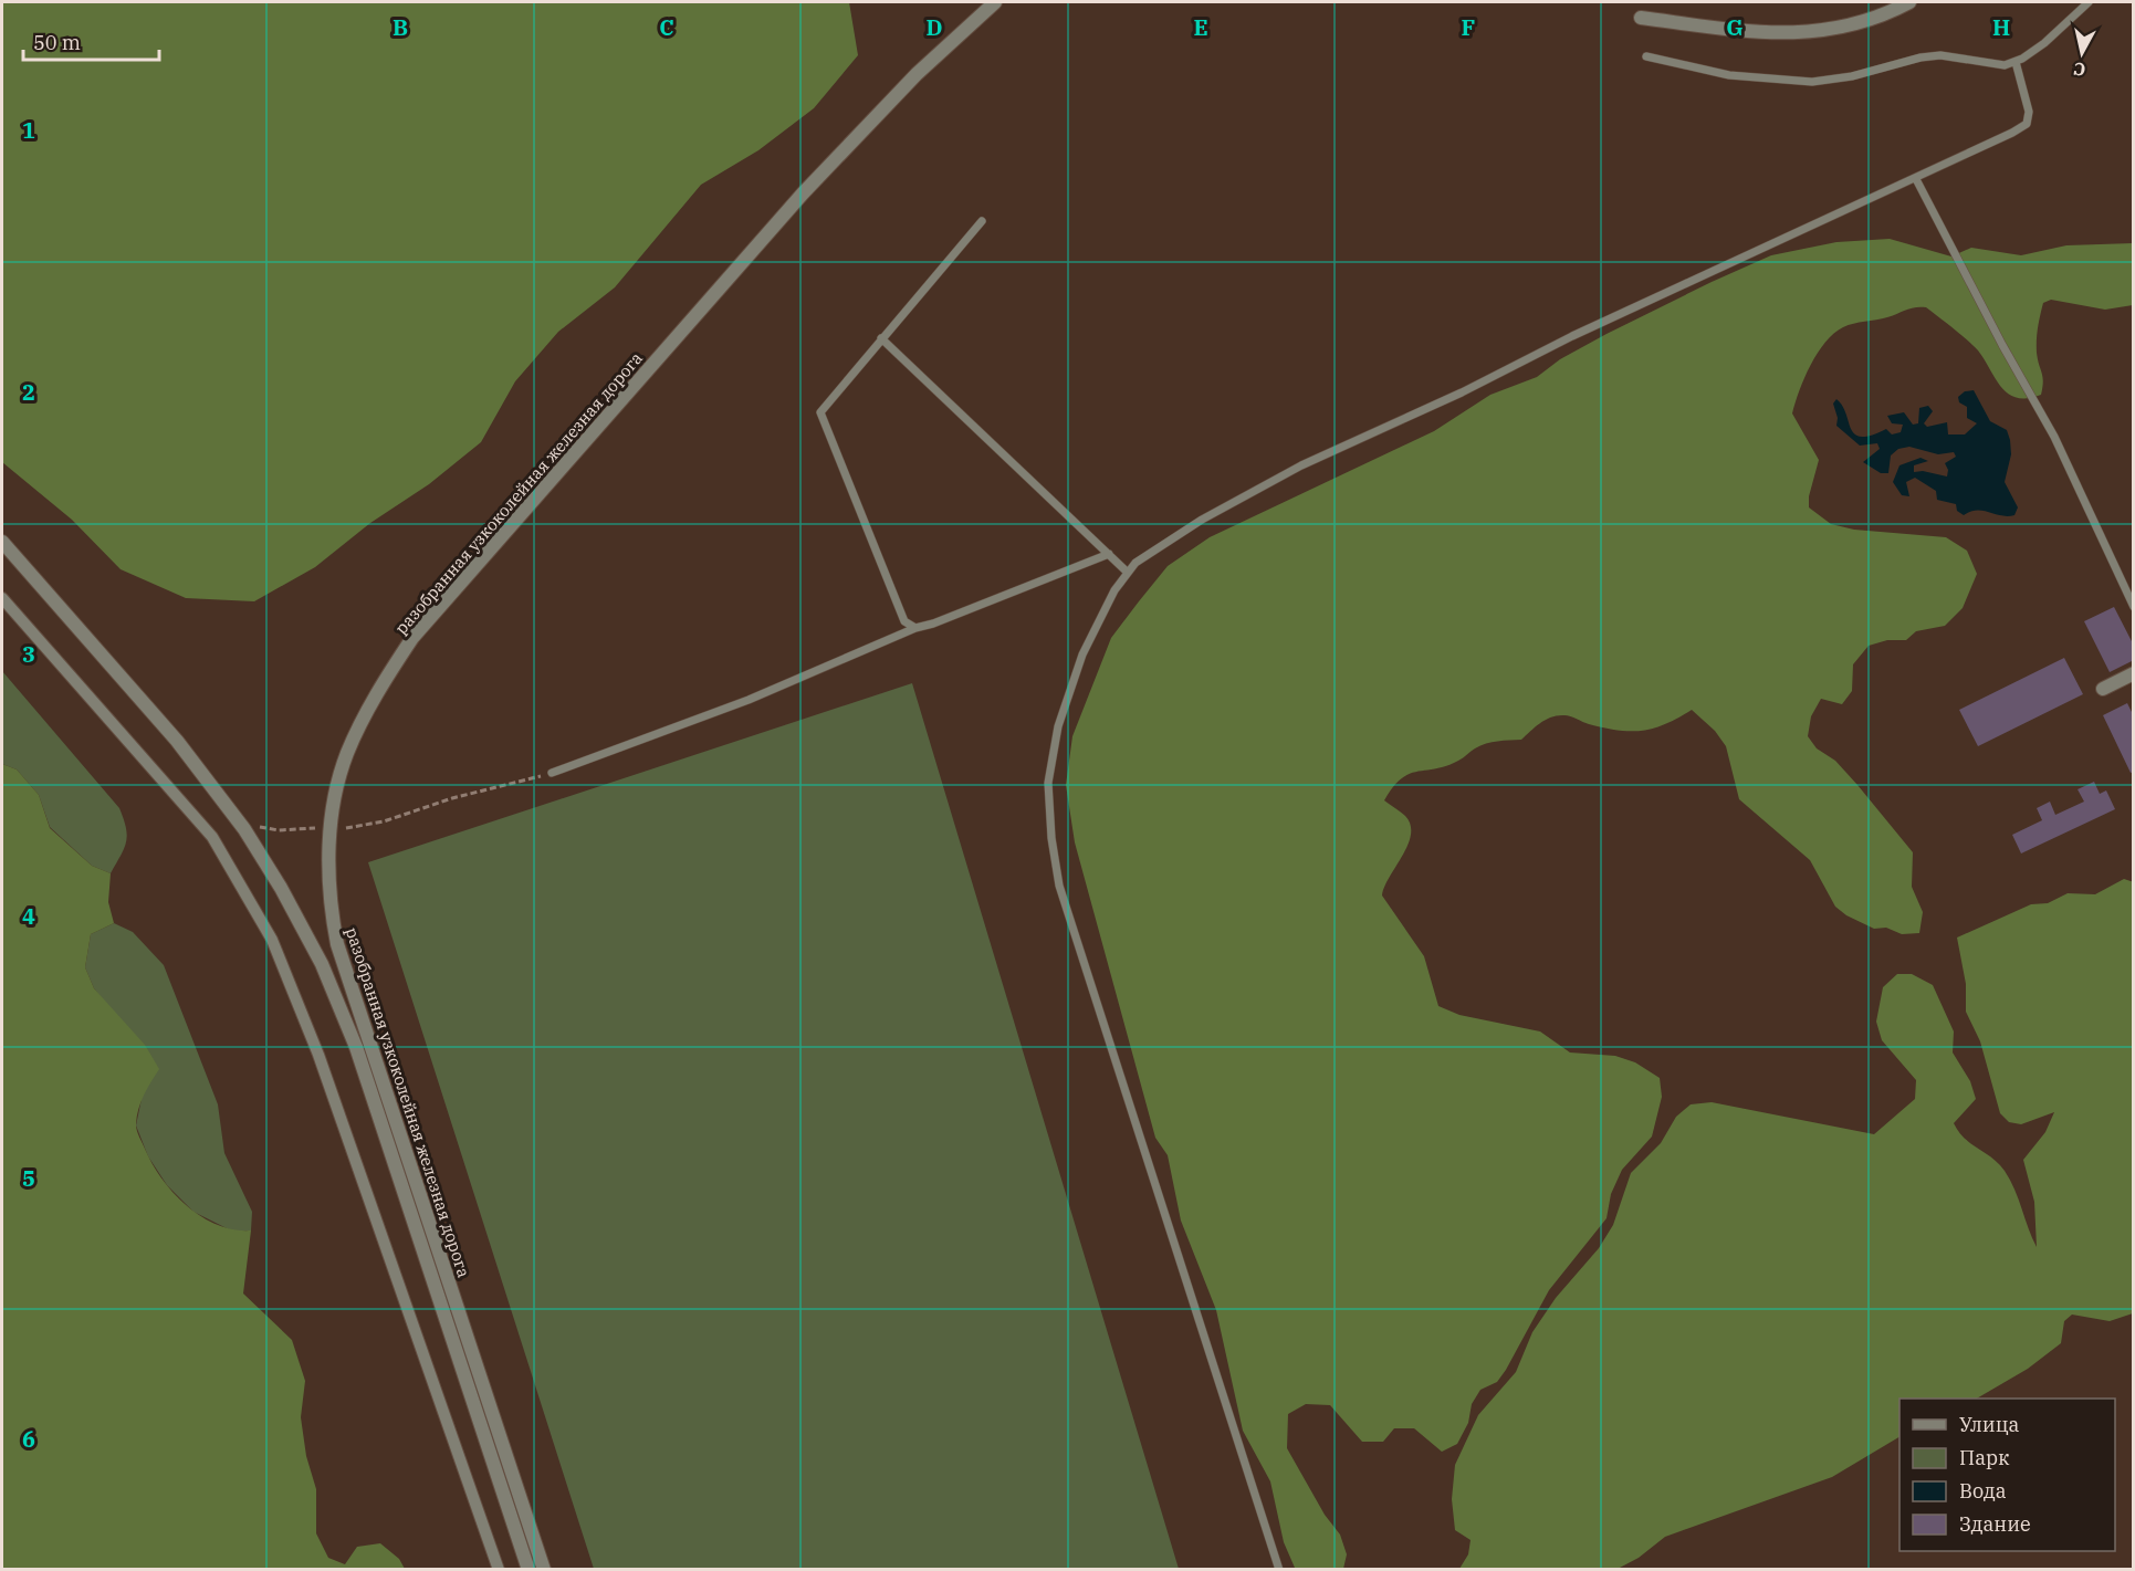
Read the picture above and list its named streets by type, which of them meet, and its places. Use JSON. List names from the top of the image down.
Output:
{
  "streets": {
    "street": ["разобранная узкоколейная железная дорога"]
  },
  "legend": [
    "Улица",
    "Парк",
    "Вода",
    "Здание"
  ],
  "scale_bar": "50 m",
  "north": "bottom",
  "grid": {
    "columns": [
      "B",
      "C",
      "D",
      "E",
      "F",
      "G",
      "H"
    ],
    "rows": [
      "1",
      "2",
      "3",
      "4",
      "5",
      "6"
    ]
  }
}
